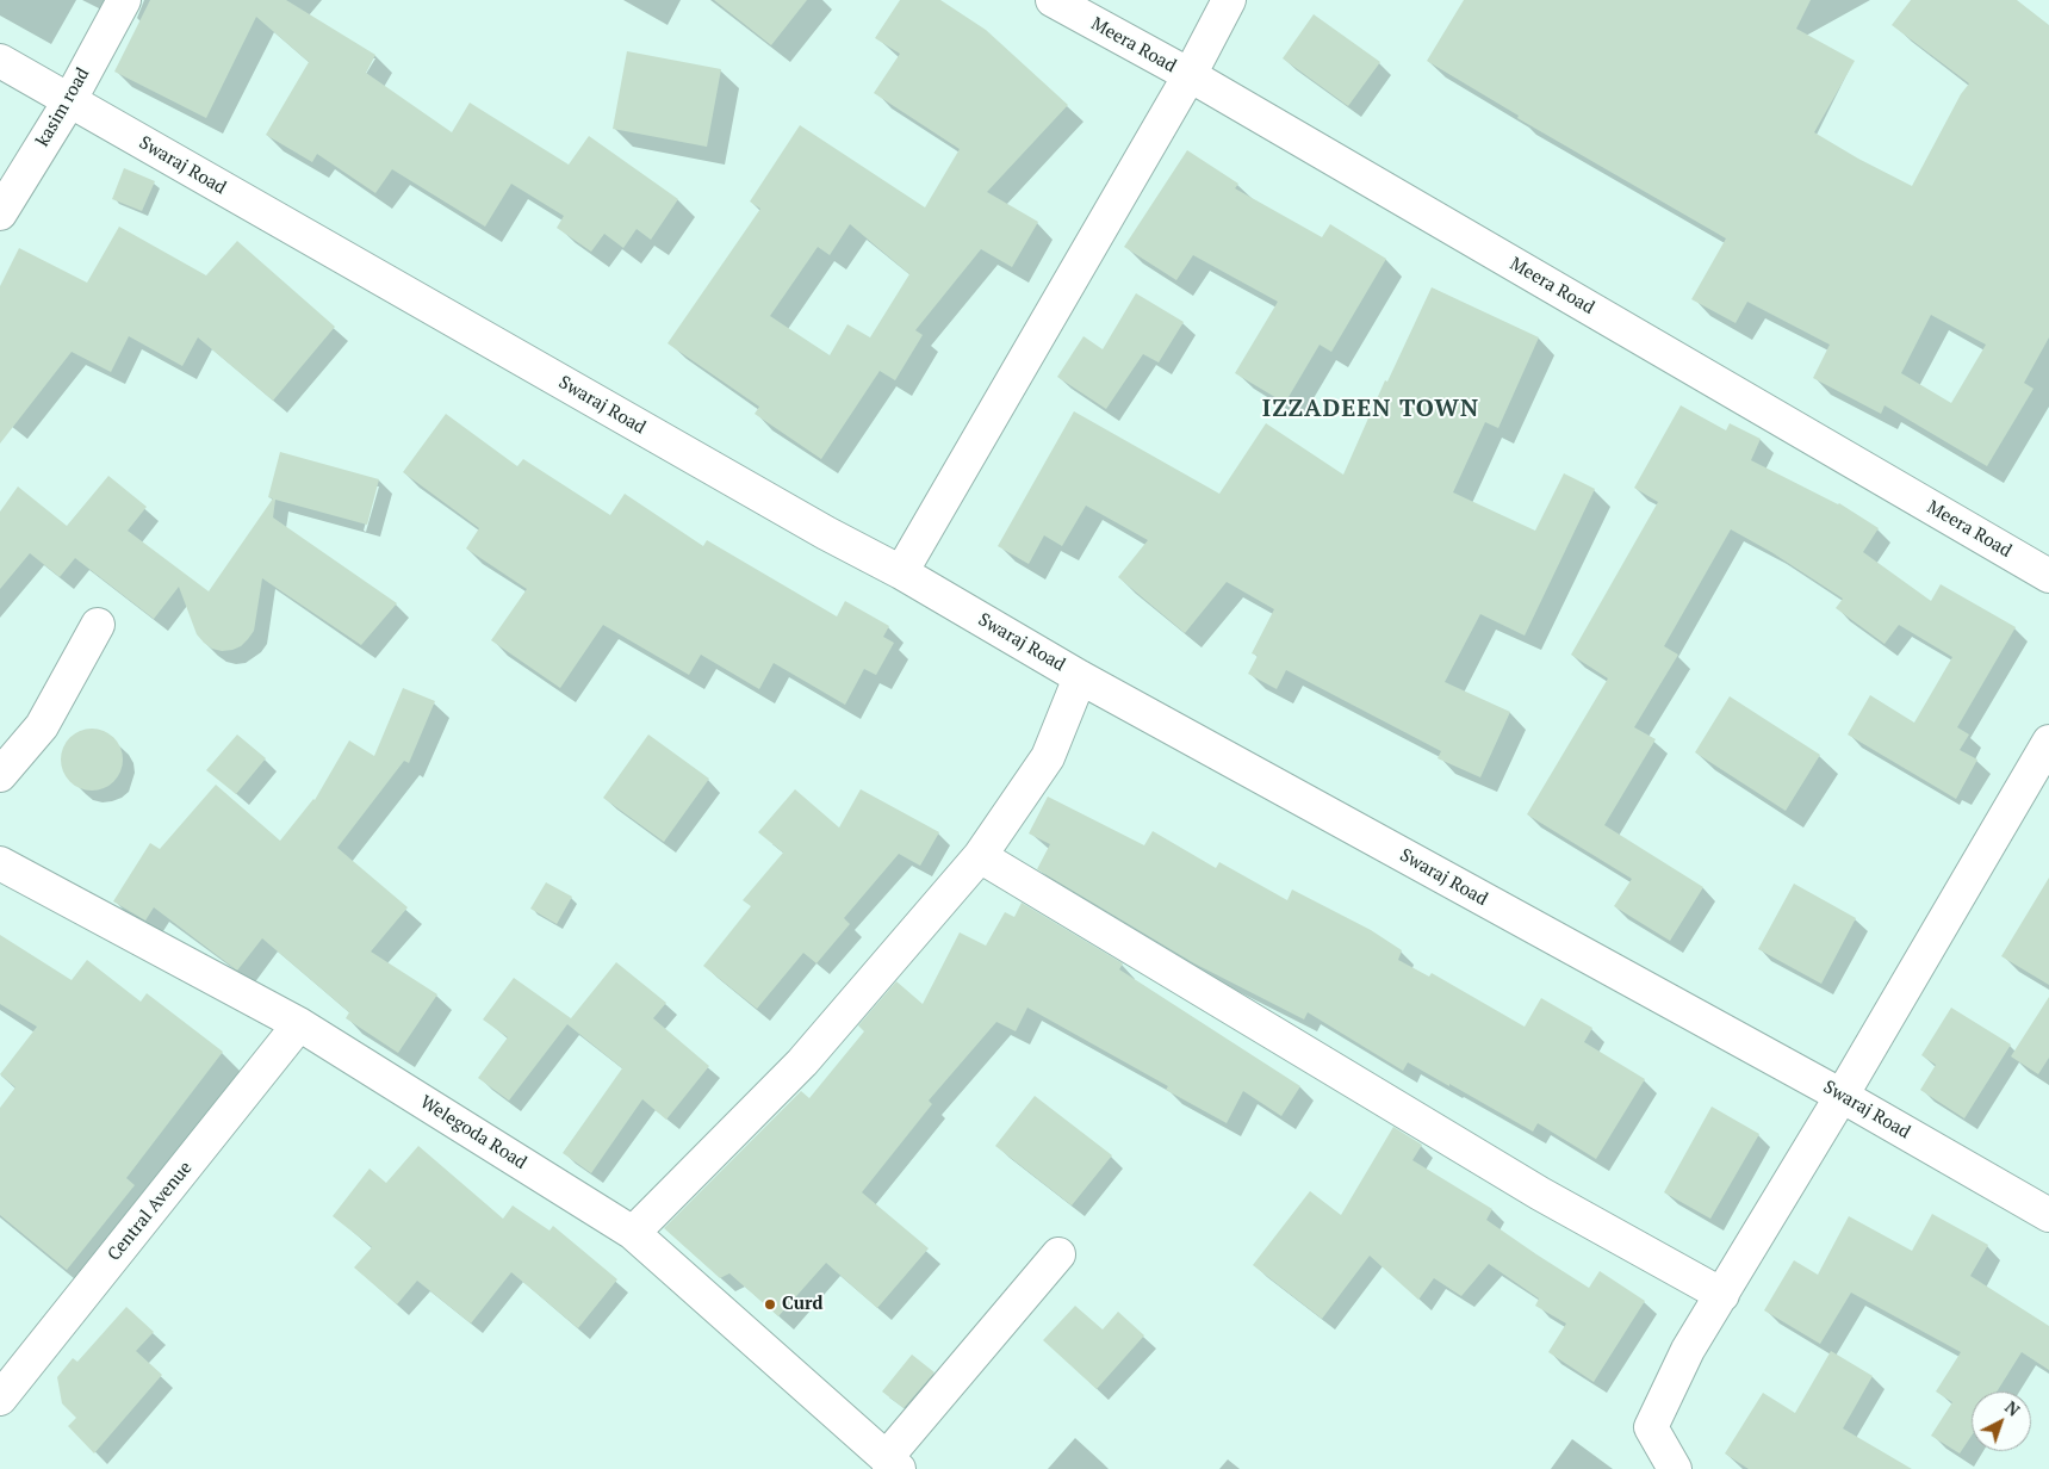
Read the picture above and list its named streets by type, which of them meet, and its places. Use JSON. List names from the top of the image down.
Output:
{
  "streets": {
    "street": [
      "Meera Road",
      "kasim road",
      "Swaraj Road",
      "Welegoda Road",
      "Central Avenue"
    ]
  },
  "crossings": [
    ["kasim road", "Swaraj Road"],
    ["Welegoda Road", "Central Avenue"]
  ],
  "districts": ["IZZADEEN TOWN"],
  "places": ["Curd"],
  "north": "top right"
}
